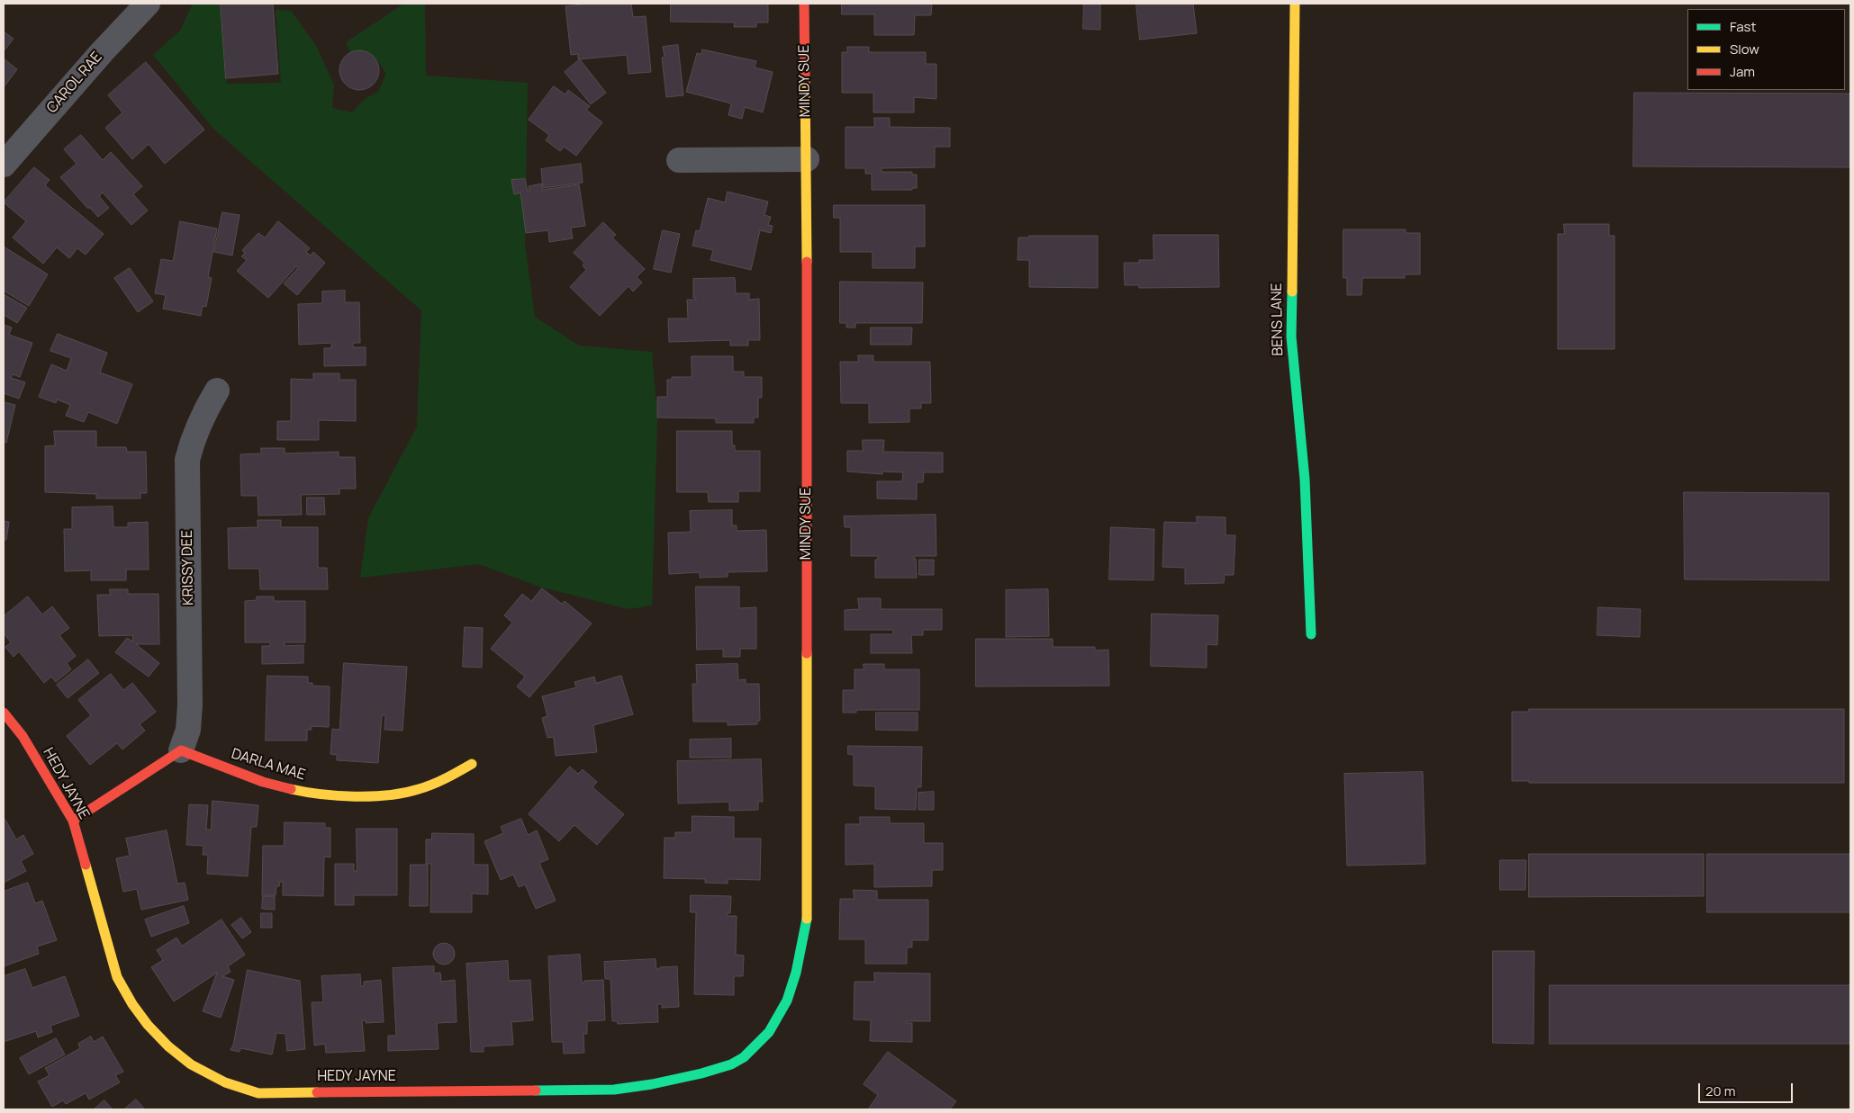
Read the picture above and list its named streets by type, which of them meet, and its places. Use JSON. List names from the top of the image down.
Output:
{
  "streets": {
    "street": [
      "MINDY SUE",
      "CAROL RAE",
      "BENS LANE",
      "KRISSY DEE",
      "DARLA MAE",
      "HEDY JAYNE"
    ]
  },
  "crossings": [
    ["MINDY SUE", "HEDY JAYNE"],
    ["KRISSY DEE", "DARLA MAE"]
  ],
  "legend": ["Fast", "Slow", "Jam"],
  "scale_bar": "20 m"
}
